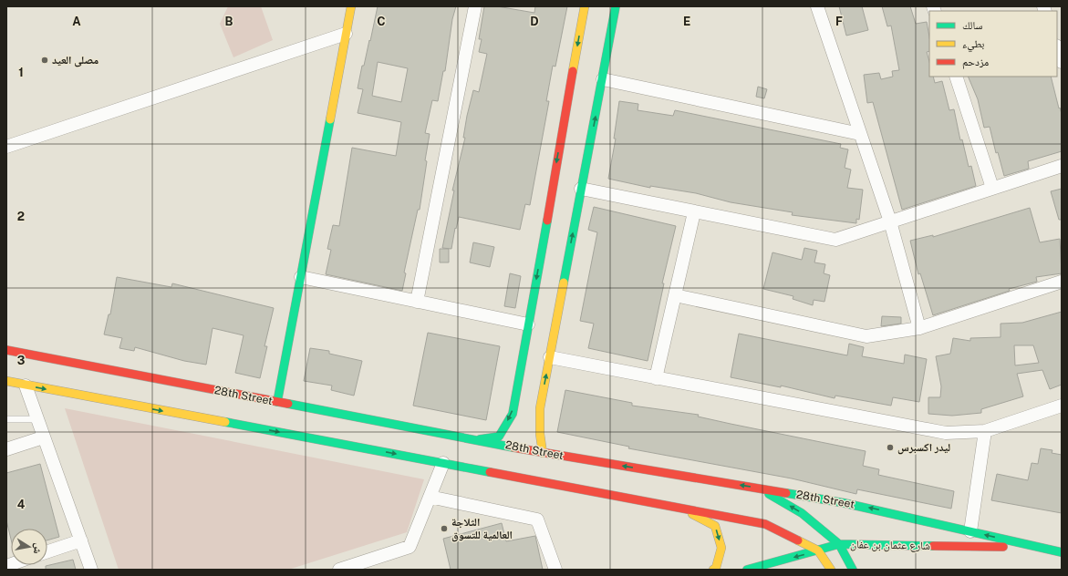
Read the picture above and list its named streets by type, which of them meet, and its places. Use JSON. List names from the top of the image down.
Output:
{
  "streets": {
    "main road": ["28th Street", "شارع عثمان بن عفان"]
  },
  "crossings": [
    ["28th Street", "شارع عثمان بن عفان"]
  ],
  "places": ["مصلى العيد", "ليدر اكسبرس", "الثلاجة العالمية للتسوق"],
  "legend": ["سالك", "بطيء", "مزدحم"],
  "north": "right",
  "grid": {
    "columns": [
      "A",
      "B",
      "C",
      "D",
      "E",
      "F"
    ],
    "rows": [
      "1",
      "2",
      "3",
      "4"
    ]
  }
}
